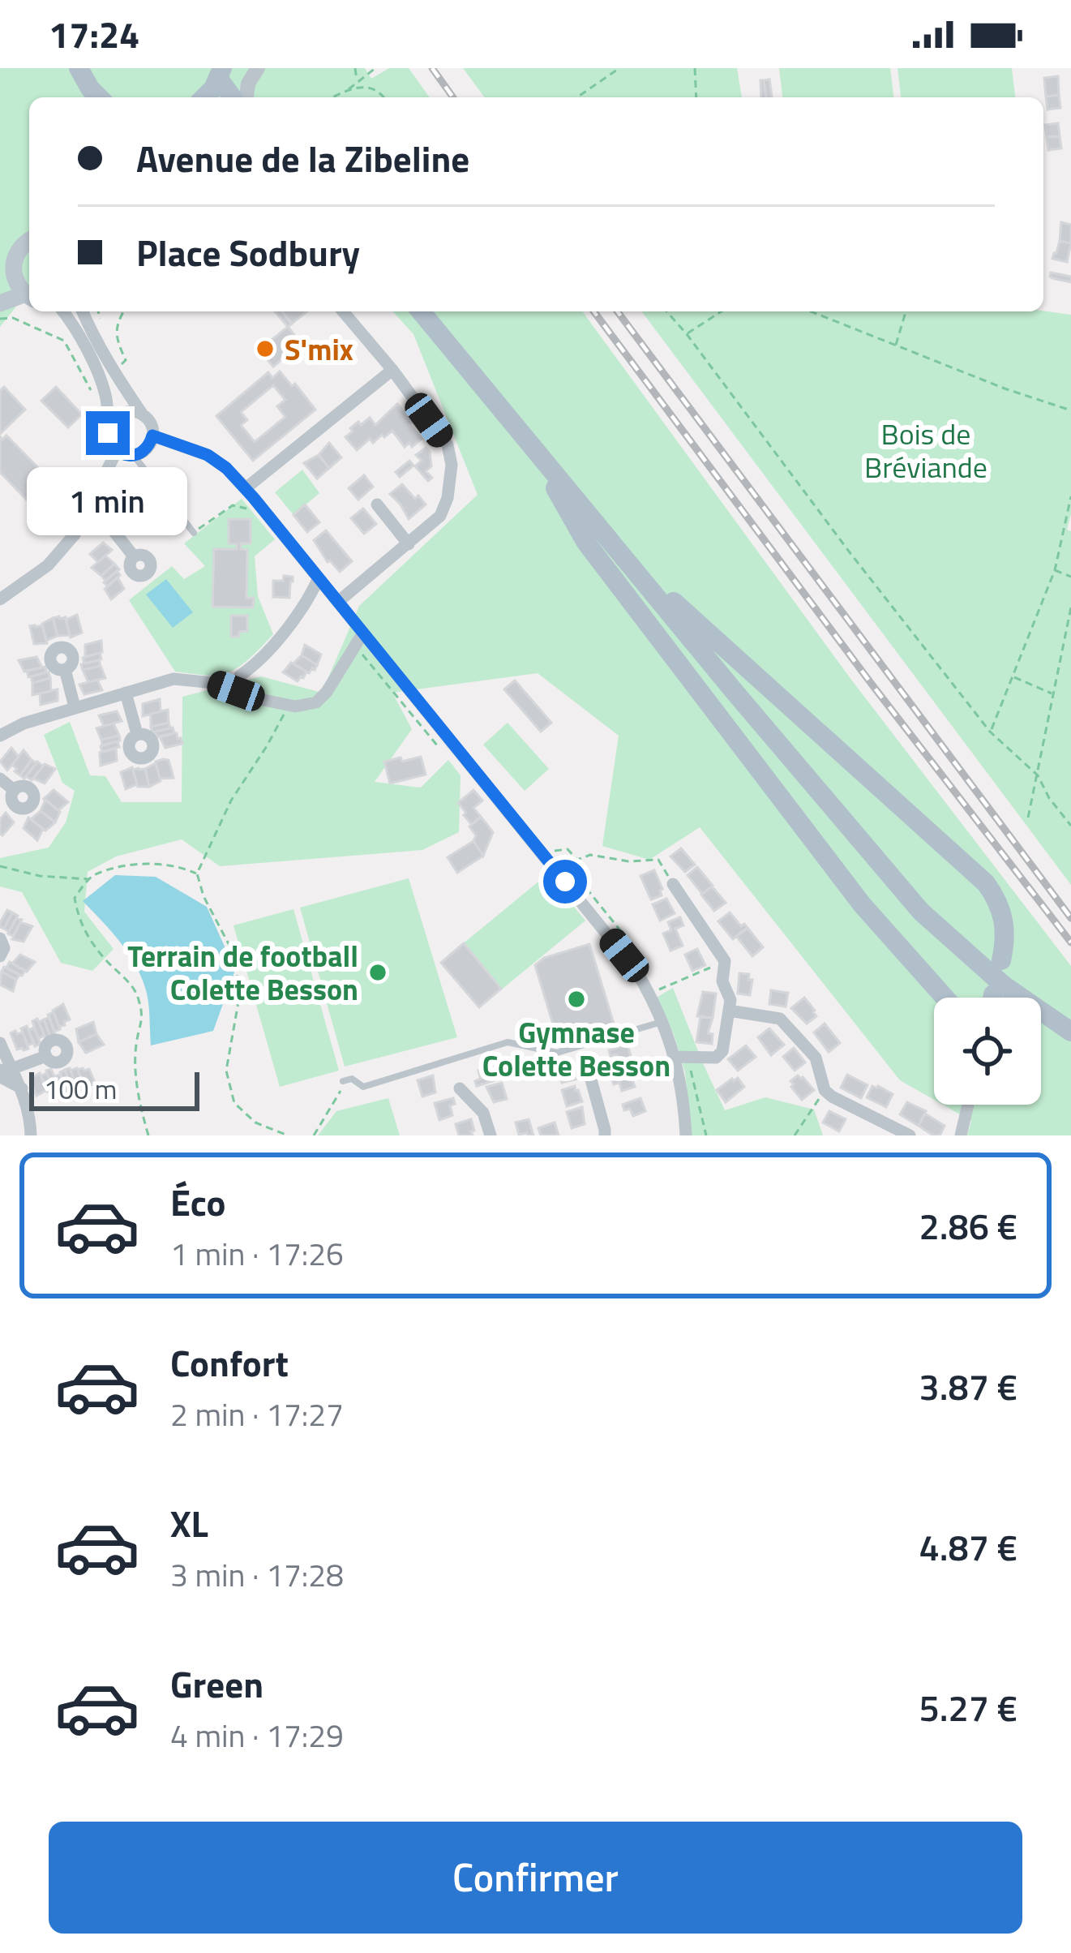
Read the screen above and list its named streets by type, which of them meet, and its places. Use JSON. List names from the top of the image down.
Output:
{
  "parks": ["Bois de Bréviande"],
  "places": ["S'mix", "Terrain de football Colette Besson", "Gymnase Colette Besson"],
  "scale_bar": "100 m",
  "page": {
    "status": "17:24",
    "banner": ["Avenue de la Zibeline", "Place Sodbury"],
    "bubble": "1 min",
    "scale": "100 m",
    "list": [
      {
        "name": "Éco",
        "note": "1 min · 17:26",
        "value": "2.86 €"
      },
      {
        "name": "Confort",
        "note": "2 min · 17:27",
        "value": "3.87 €"
      },
      {
        "name": "XL",
        "note": "3 min · 17:28",
        "value": "4.87 €"
      },
      {
        "name": "Green",
        "note": "4 min · 17:29",
        "value": "5.27 €"
      }
    ],
    "buttons": "Confirmer"
  }
}
